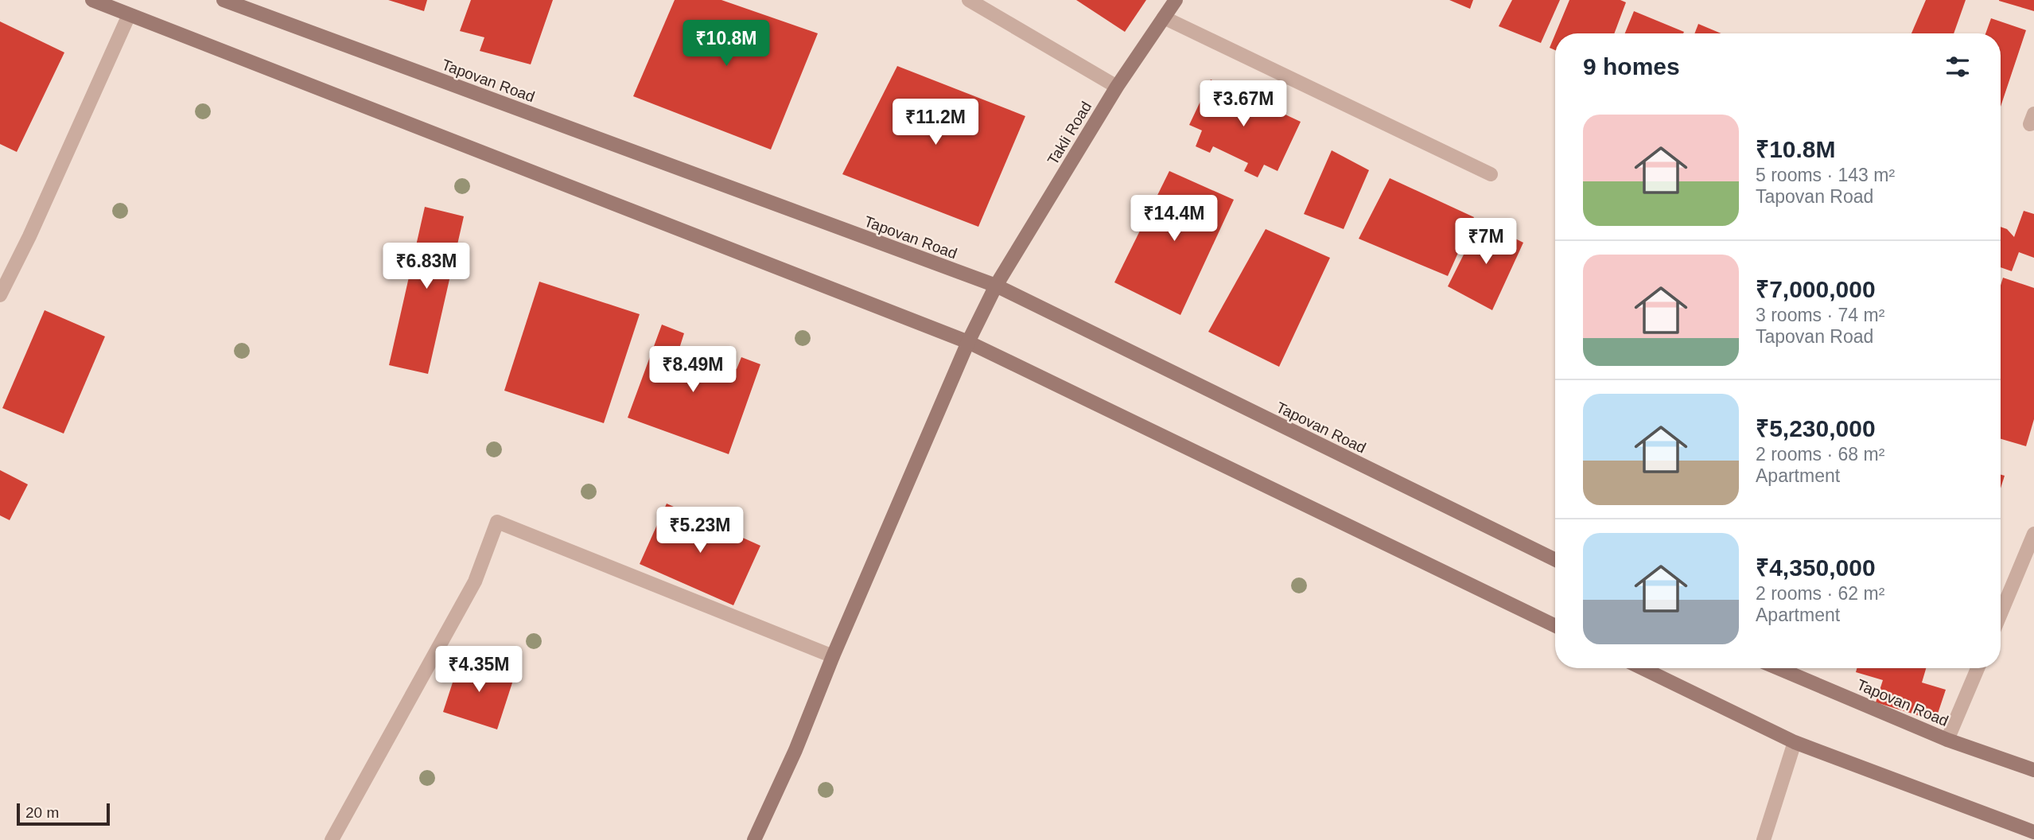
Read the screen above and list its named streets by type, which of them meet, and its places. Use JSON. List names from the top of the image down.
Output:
{
  "streets": {
    "main road": ["Tapovan Road", "Takli Road"]
  },
  "crossings": [
    ["Tapovan Road", "Takli Road"]
  ],
  "scale_bar": "20 m",
  "page": {
    "price": [
      "₹10.8M",
      "₹3.67M",
      "₹11.2M",
      "₹14.4M",
      "₹7M",
      "₹6.83M",
      "₹8.49M",
      "₹5.23M",
      "₹4.35M"
    ],
    "heading": "9 homes",
    "list": [
      {
        "name": "₹10.8M",
        "note": "5 rooms · 143 m² · Tapovan Road"
      },
      {
        "name": "₹7,000,000",
        "note": "3 rooms · 74 m² · Tapovan Road"
      },
      {
        "name": "₹5,230,000",
        "note": "2 rooms · 68 m² · Apartment"
      },
      {
        "name": "₹4,350,000",
        "note": "2 rooms · 62 m² · Apartment"
      }
    ],
    "scale": "20 m"
  }
}
